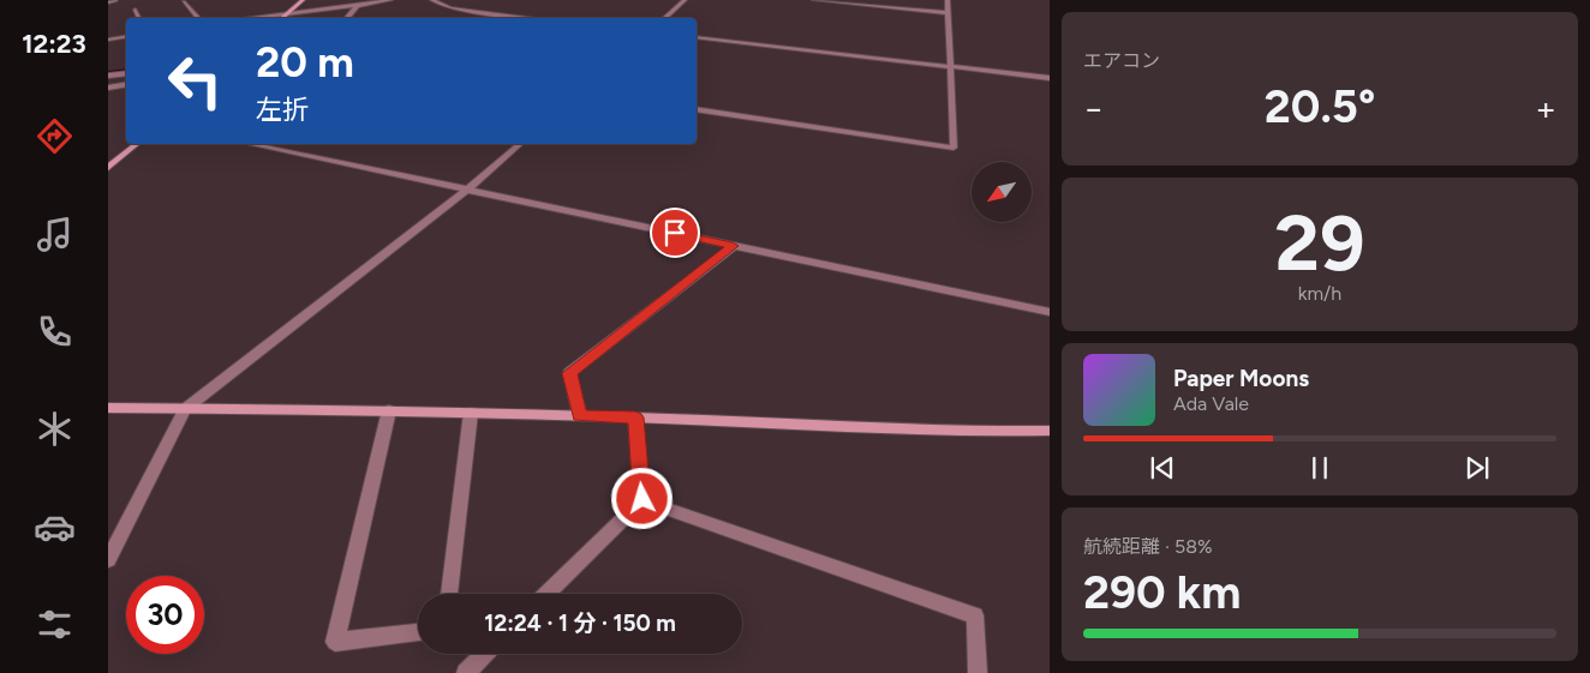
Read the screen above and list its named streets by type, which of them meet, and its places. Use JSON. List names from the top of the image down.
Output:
{
  "north": "bottom left",
  "page": {
    "tabs": "12:23",
    "tile": [
      "エアコン",
      ["29", "km/h"],
      ["航続距離 · 58%", "290 km"]
    ],
    "turn": ["20 m", "左折"],
    "heat": ["−", "20.5°", "+"],
    "song": ["Paper Moons", "Ada Vale"],
    "limit": "30",
    "trip": "12:24 · 1 分 · 150 m"
  }
}
